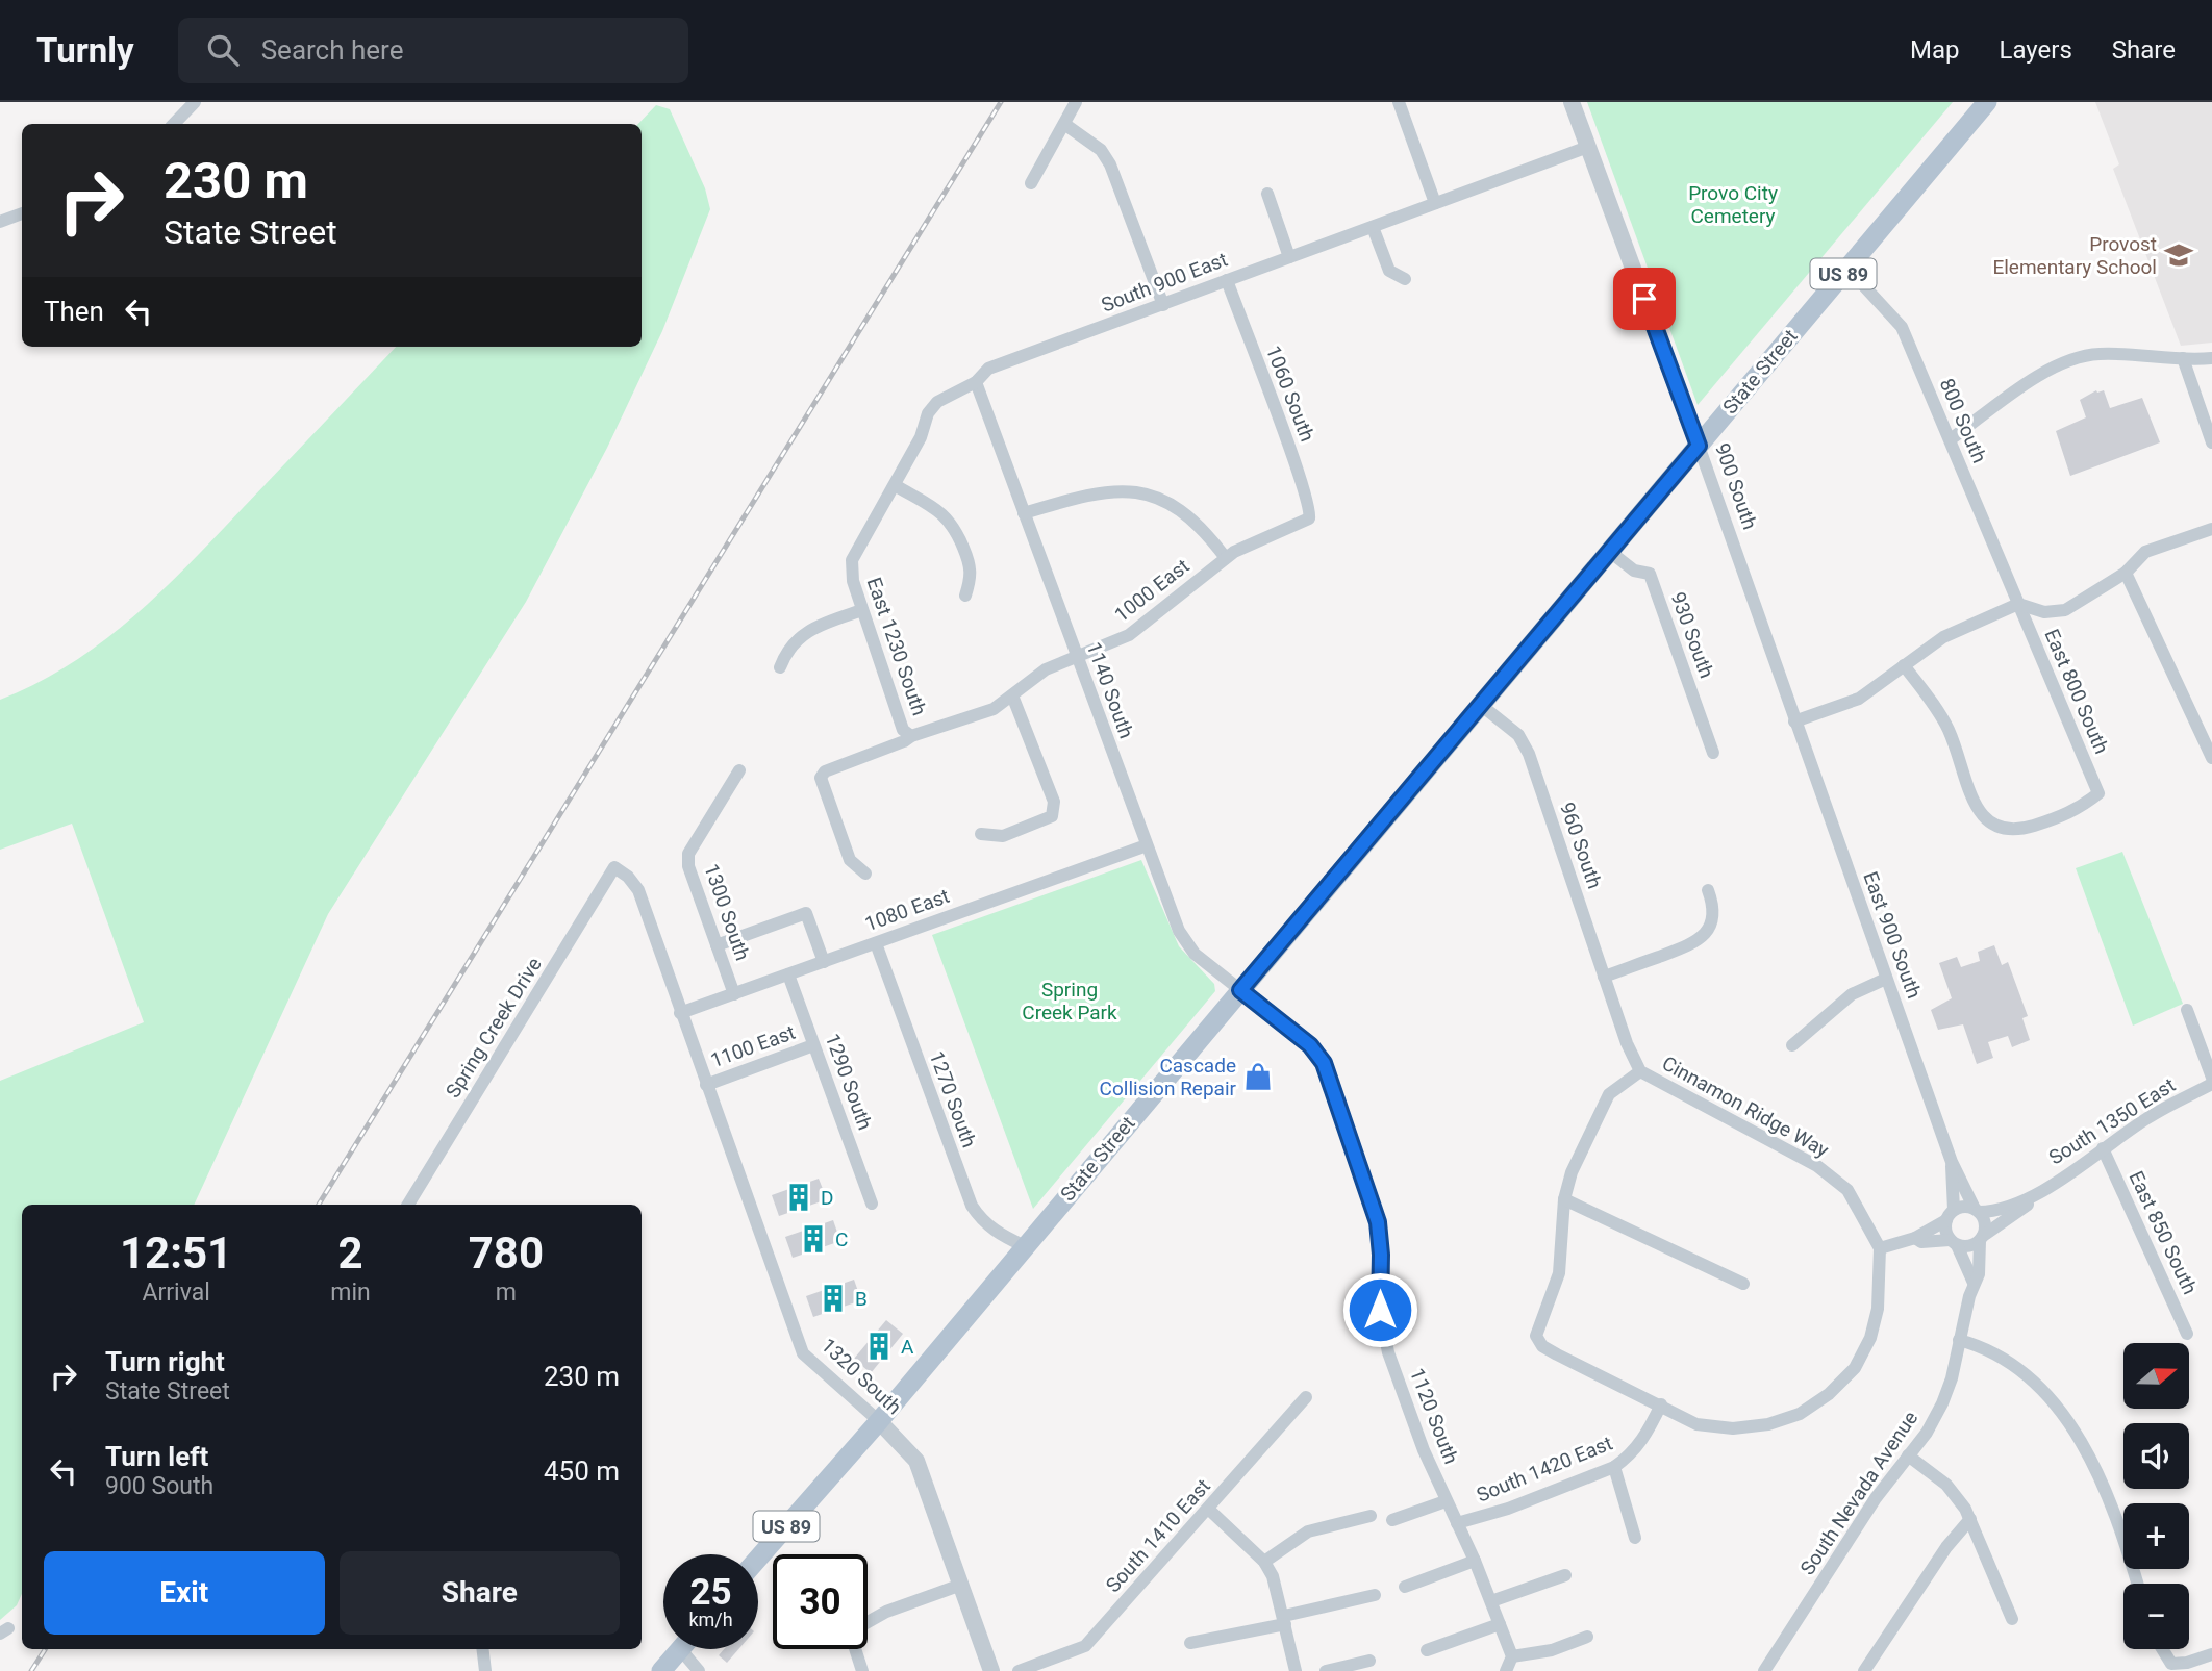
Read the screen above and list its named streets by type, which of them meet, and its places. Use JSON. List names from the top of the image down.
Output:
{
  "streets": {
    "main road": ["US 89", "State Street"],
    "street": [
      "South 900 East",
      "1060 South",
      "800 South",
      "900 South",
      "1000 East",
      "930 South",
      "East 1230 South",
      "1140 South",
      "East 800 South",
      "960 South",
      "1080 East",
      "1300 South",
      "East 900 South",
      "Spring Creek Drive",
      "1100 East",
      "1290 South",
      "1270 South",
      "Cinnamon Ridge Way",
      "South 1350 East",
      "East 850 South",
      "1320 South",
      "1120 South",
      "South 1420 East",
      "South Nevada Avenue",
      "South 1410 East"
    ]
  },
  "crossings": [
    ["South 900 East", "1060 South"],
    ["South 900 East", "900 South"],
    ["South 900 East", "East 1230 South"],
    ["South 900 East", "1140 South"],
    ["State Street", "800 South"],
    ["State Street", "900 South"],
    ["State Street", "930 South"],
    ["State Street", "1140 South"],
    ["State Street", "960 South"],
    ["State Street", "1270 South"],
    ["State Street", "1320 South"],
    ["State Street", "1120 South"],
    ["1060 South", "1000 East"],
    ["800 South", "East 800 South"],
    ["900 South", "East 900 South"],
    ["1000 East", "East 1230 South"],
    ["1000 East", "1140 South"],
    ["1140 South", "1080 East"],
    ["1140 South", "1120 South"],
    ["960 South", "Cinnamon Ridge Way"],
    ["1080 East", "1300 South"],
    ["1080 East", "1290 South"],
    ["1080 East", "1270 South"],
    ["1080 East", "1320 South"],
    ["East 900 South", "South 1350 East"],
    ["East 900 South", "South Nevada Avenue"],
    ["Spring Creek Drive", "1320 South"],
    ["1100 East", "1290 South"],
    ["1100 East", "1320 South"],
    ["South 1350 East", "East 850 South"],
    ["South 1350 East", "South Nevada Avenue"],
    ["1120 South", "South 1420 East"]
  ],
  "parks": ["Provo City Cemetery", "Spring Creek Park"],
  "places": {
    "school or university": ["Provost Elementary School"],
    "shop": ["Cascade Collision Repair"],
    "building": [
      "D",
      "C",
      "B",
      "A"
    ]
  },
  "north": "right",
  "page": {
    "header": "Turnly",
    "search": "Search here",
    "nav": ["Map", "Layers", "Share"],
    "turn": ["230 m", "State Street"],
    "then": "Then",
    "eta": [
      "12:51",
      "Arrival",
      "2",
      "min",
      "780",
      "m"
    ],
    "list": [
      {
        "name": "Turn right",
        "note": "State Street",
        "value": "230 m"
      },
      {
        "name": "Turn left",
        "note": "900 South",
        "value": "450 m"
      }
    ],
    "map_buttons": ["+", "−"],
    "buttons": ["Exit", "Share"],
    "speed": "25 km/h",
    "limit": "30"
  }
}
